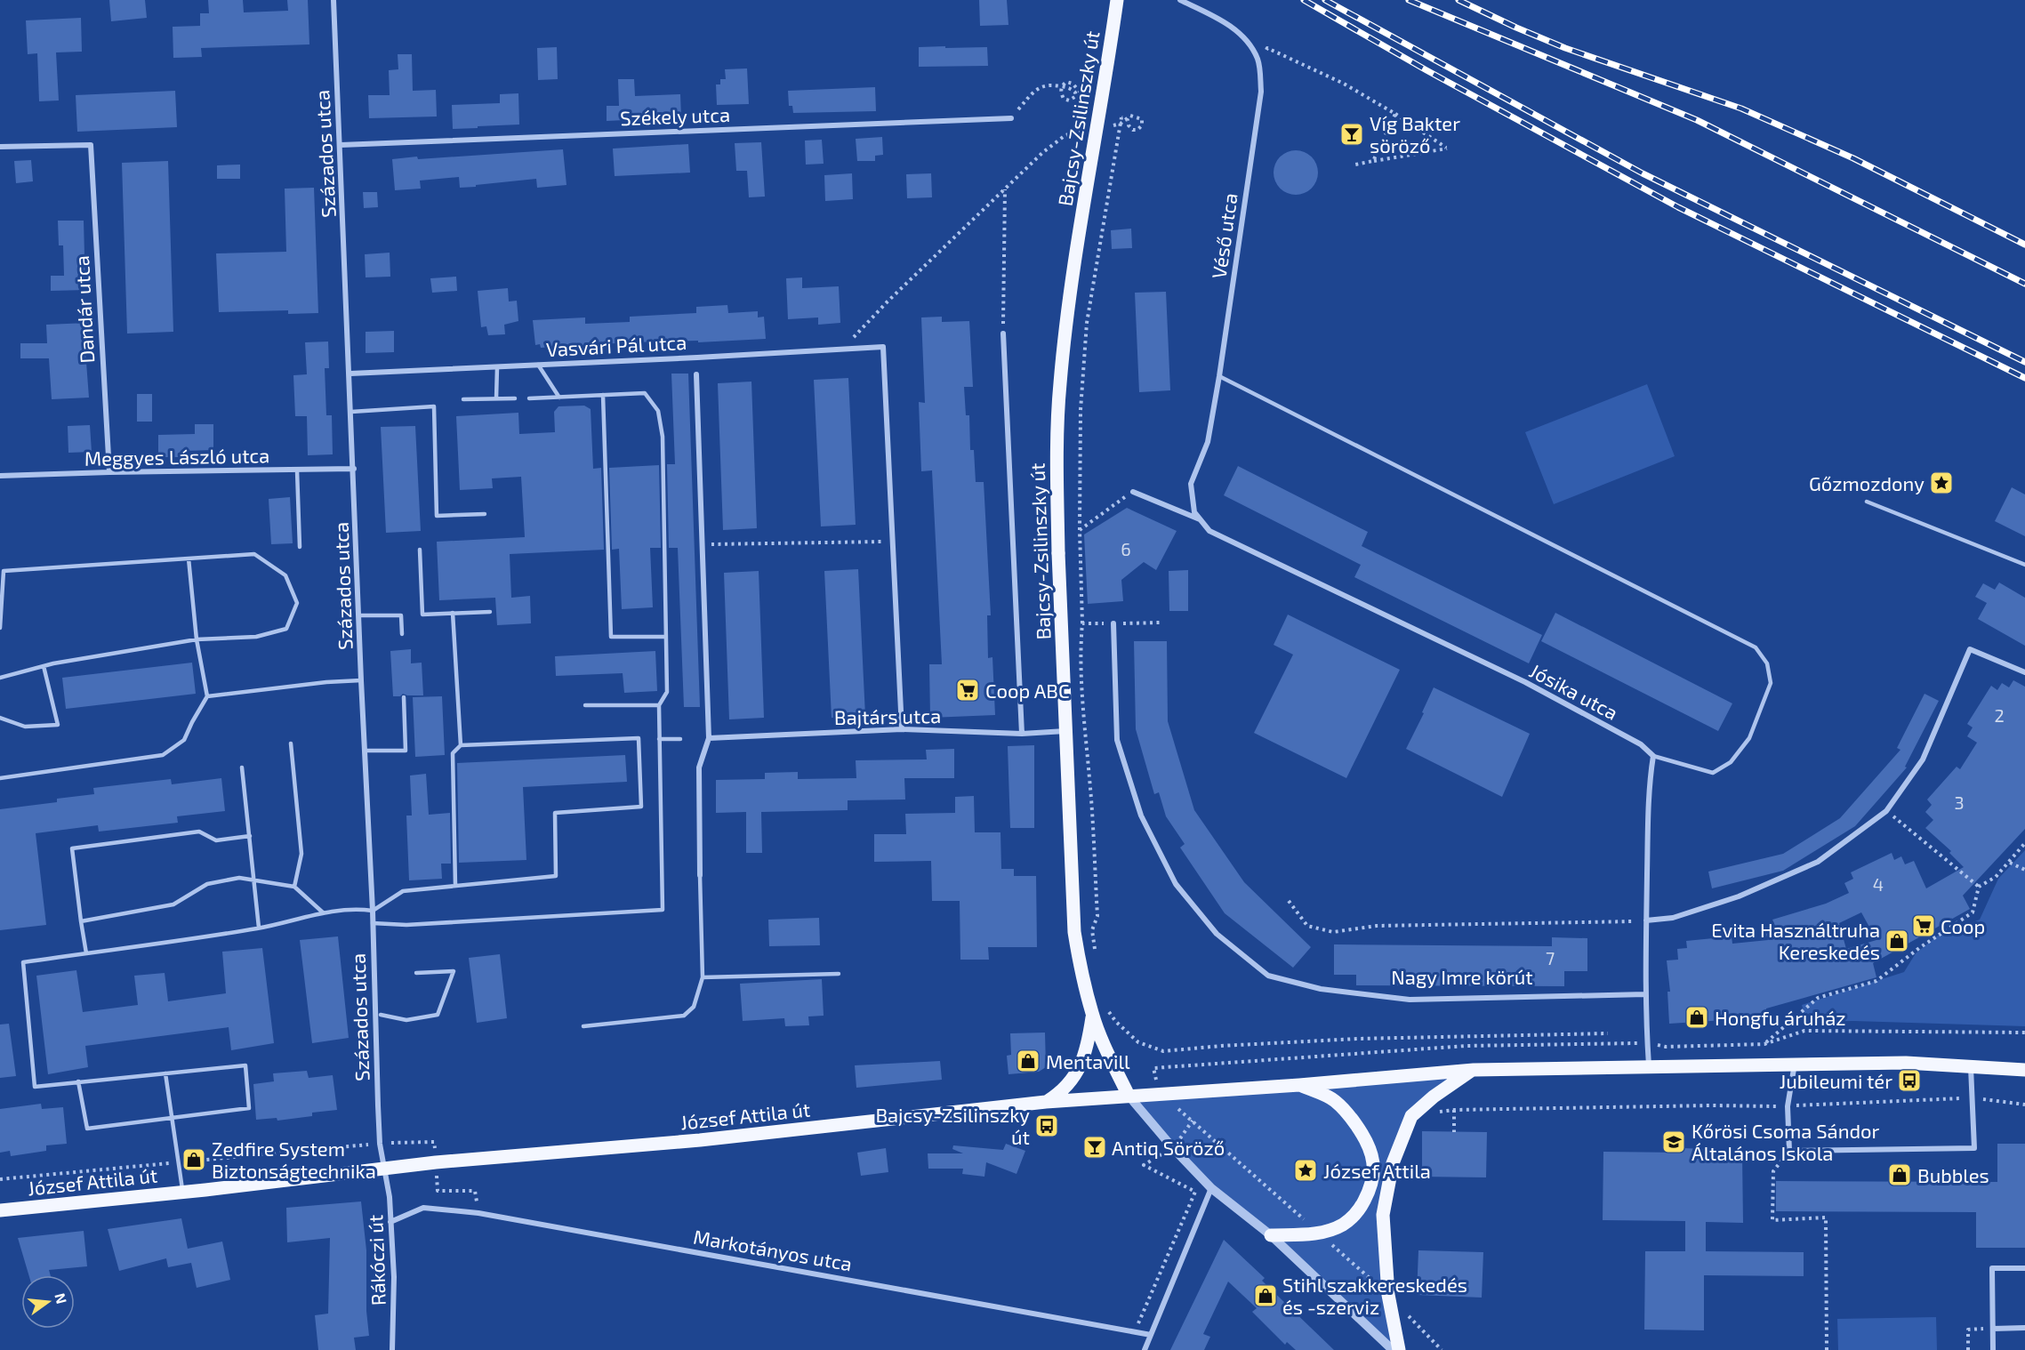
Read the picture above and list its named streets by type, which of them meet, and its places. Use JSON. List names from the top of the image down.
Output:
{
  "streets": {
    "main road": ["Bajcsy-Zsilinszky út", "József Attila út"],
    "street": [
      "Székely utca",
      "Százados utca",
      "Véső utca",
      "Dandár utca",
      "Vasvári Pál utca",
      "Meggyes László utca",
      "Jósika utca",
      "Bajtárs utca",
      "Nagy Imre körút",
      "Markotányos utca",
      "Rákóczi út"
    ]
  },
  "crossings": [
    ["Székely utca", "Százados utca"],
    ["Bajcsy-Zsilinszky út", "Bajtárs utca"],
    ["Bajcsy-Zsilinszky út", "József Attila út"],
    ["Százados utca", "Vasvári Pál utca"],
    ["Százados utca", "Meggyes László utca"],
    ["Százados utca", "József Attila út"],
    ["Százados utca", "Rákóczi út"],
    ["Véső utca", "Jósika utca"],
    ["Dandár utca", "Meggyes László utca"],
    ["József Attila út", "Rákóczi út"],
    ["Markotányos utca", "Rákóczi út"]
  ],
  "places": {
    "bar": ["Víg Bakter söröző", "Antiq Söröző"],
    "place": ["Gőzmozdony", "József Attila"],
    "supermarket": ["Coop ABC", "Coop"],
    "shop": [
      "Evita Használtruha Kereskedés",
      "Hongfu áruház",
      "Mentavill",
      "Zedfire System Biztonságtechnika",
      "Bubbles",
      "Stihl szakkereskedés és -szerviz"
    ],
    "bus stop": ["Jubileumi tér", "Bajcsy-Zsilinszky út"],
    "school or university": ["Kőrösi Csoma Sándor Általános Iskola"]
  },
  "house_numbers": [
    "6",
    "2",
    "3",
    "4",
    "7"
  ],
  "north": "right"
}
